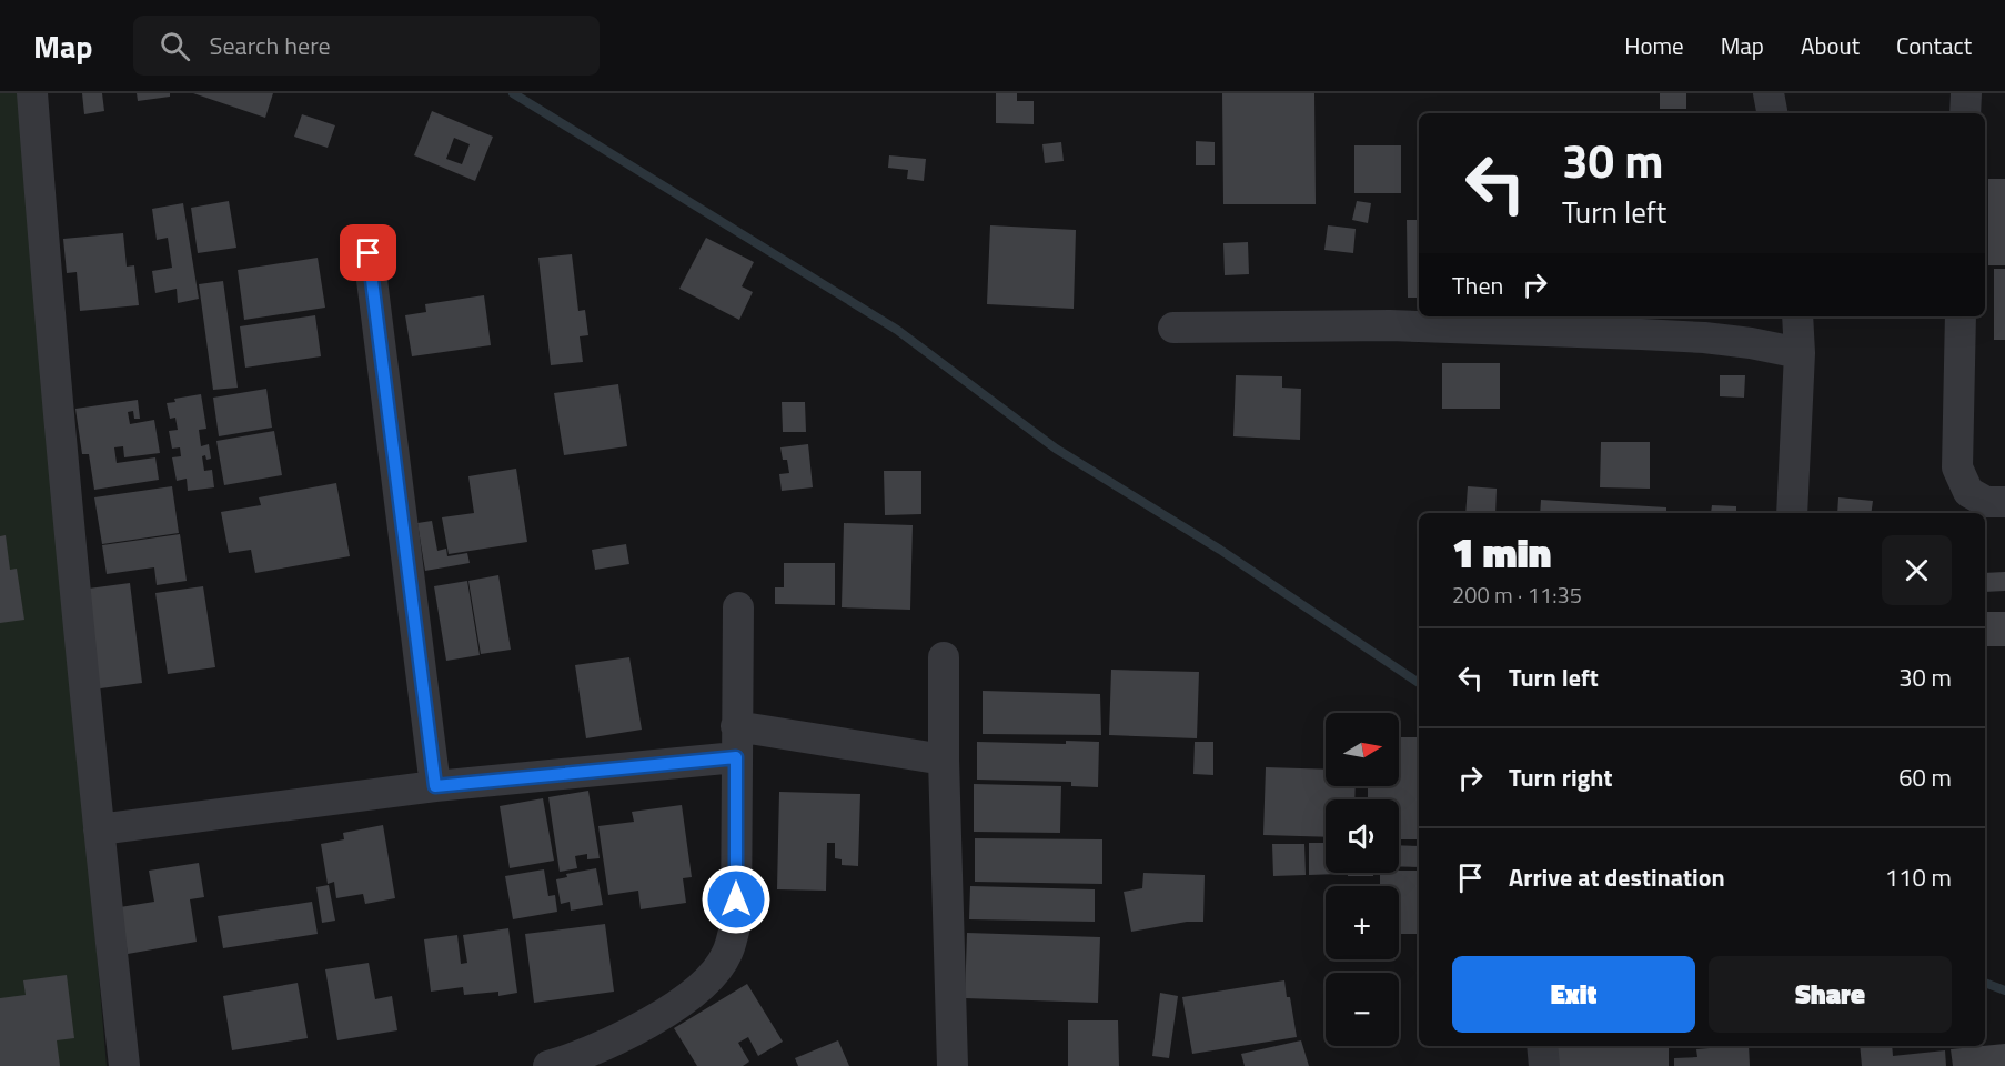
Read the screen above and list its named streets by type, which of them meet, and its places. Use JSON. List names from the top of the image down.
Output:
{
  "north": "right",
  "page": {
    "header": "Map",
    "search": "Search here",
    "nav": [
      "Home",
      "Map",
      "About",
      "Contact"
    ],
    "turn": ["30 m", "Turn left"],
    "then": "Then",
    "heading": ["1 min", "200 m · 11:35"],
    "list": [
      {
        "name": "Turn left",
        "value": "30 m"
      },
      {
        "name": "Turn right",
        "value": "60 m"
      },
      {
        "name": "Arrive at destination",
        "value": "110 m"
      }
    ],
    "map_buttons": ["+", "−"],
    "buttons": ["Exit", "Share"]
  }
}
